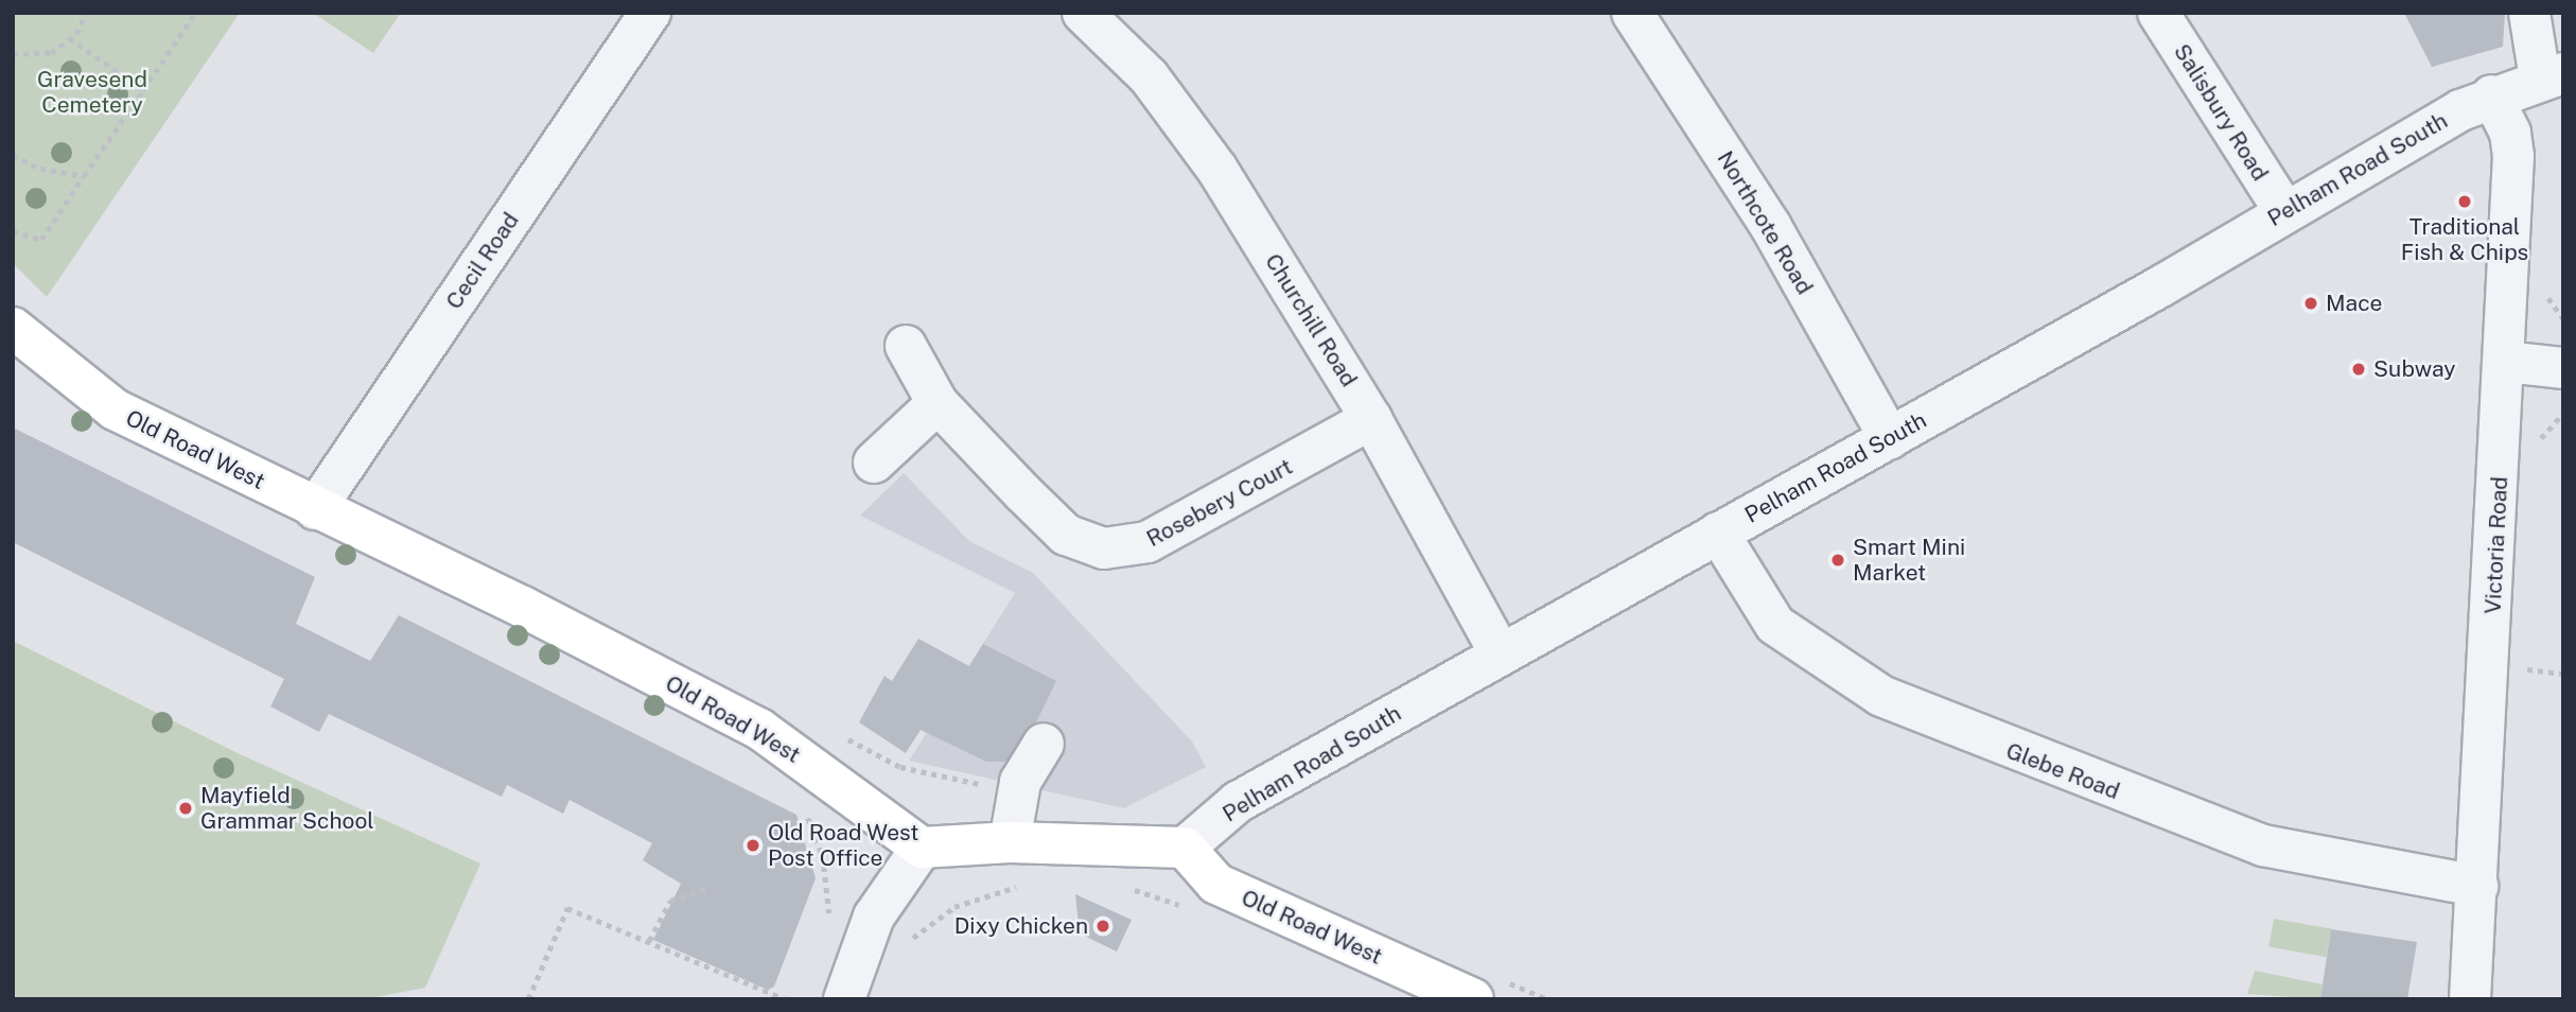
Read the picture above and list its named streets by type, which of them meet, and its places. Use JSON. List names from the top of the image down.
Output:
{
  "streets": {
    "main road": ["Old Road West"],
    "street": [
      "Salisbury Road",
      "Pelham Road South",
      "Northcote Road",
      "Cecil Road",
      "Churchill Road",
      "Rosebery Court",
      "Victoria Road",
      "Glebe Road"
    ]
  },
  "crossings": [
    ["Salisbury Road", "Pelham Road South"],
    ["Pelham Road South", "Northcote Road"],
    ["Pelham Road South", "Churchill Road"],
    ["Pelham Road South", "Old Road West"],
    ["Pelham Road South", "Victoria Road"],
    ["Pelham Road South", "Glebe Road"],
    ["Cecil Road", "Old Road West"],
    ["Churchill Road", "Rosebery Court"],
    ["Victoria Road", "Glebe Road"]
  ],
  "parks": ["Gravesend Cemetery"],
  "places": [
    "Traditional Fish & Chips",
    "Mace",
    "Subway",
    "Smart Mini Market",
    "Mayfield Grammar School",
    "Old Road West Post Office",
    "Dixy Chicken"
  ]
}
